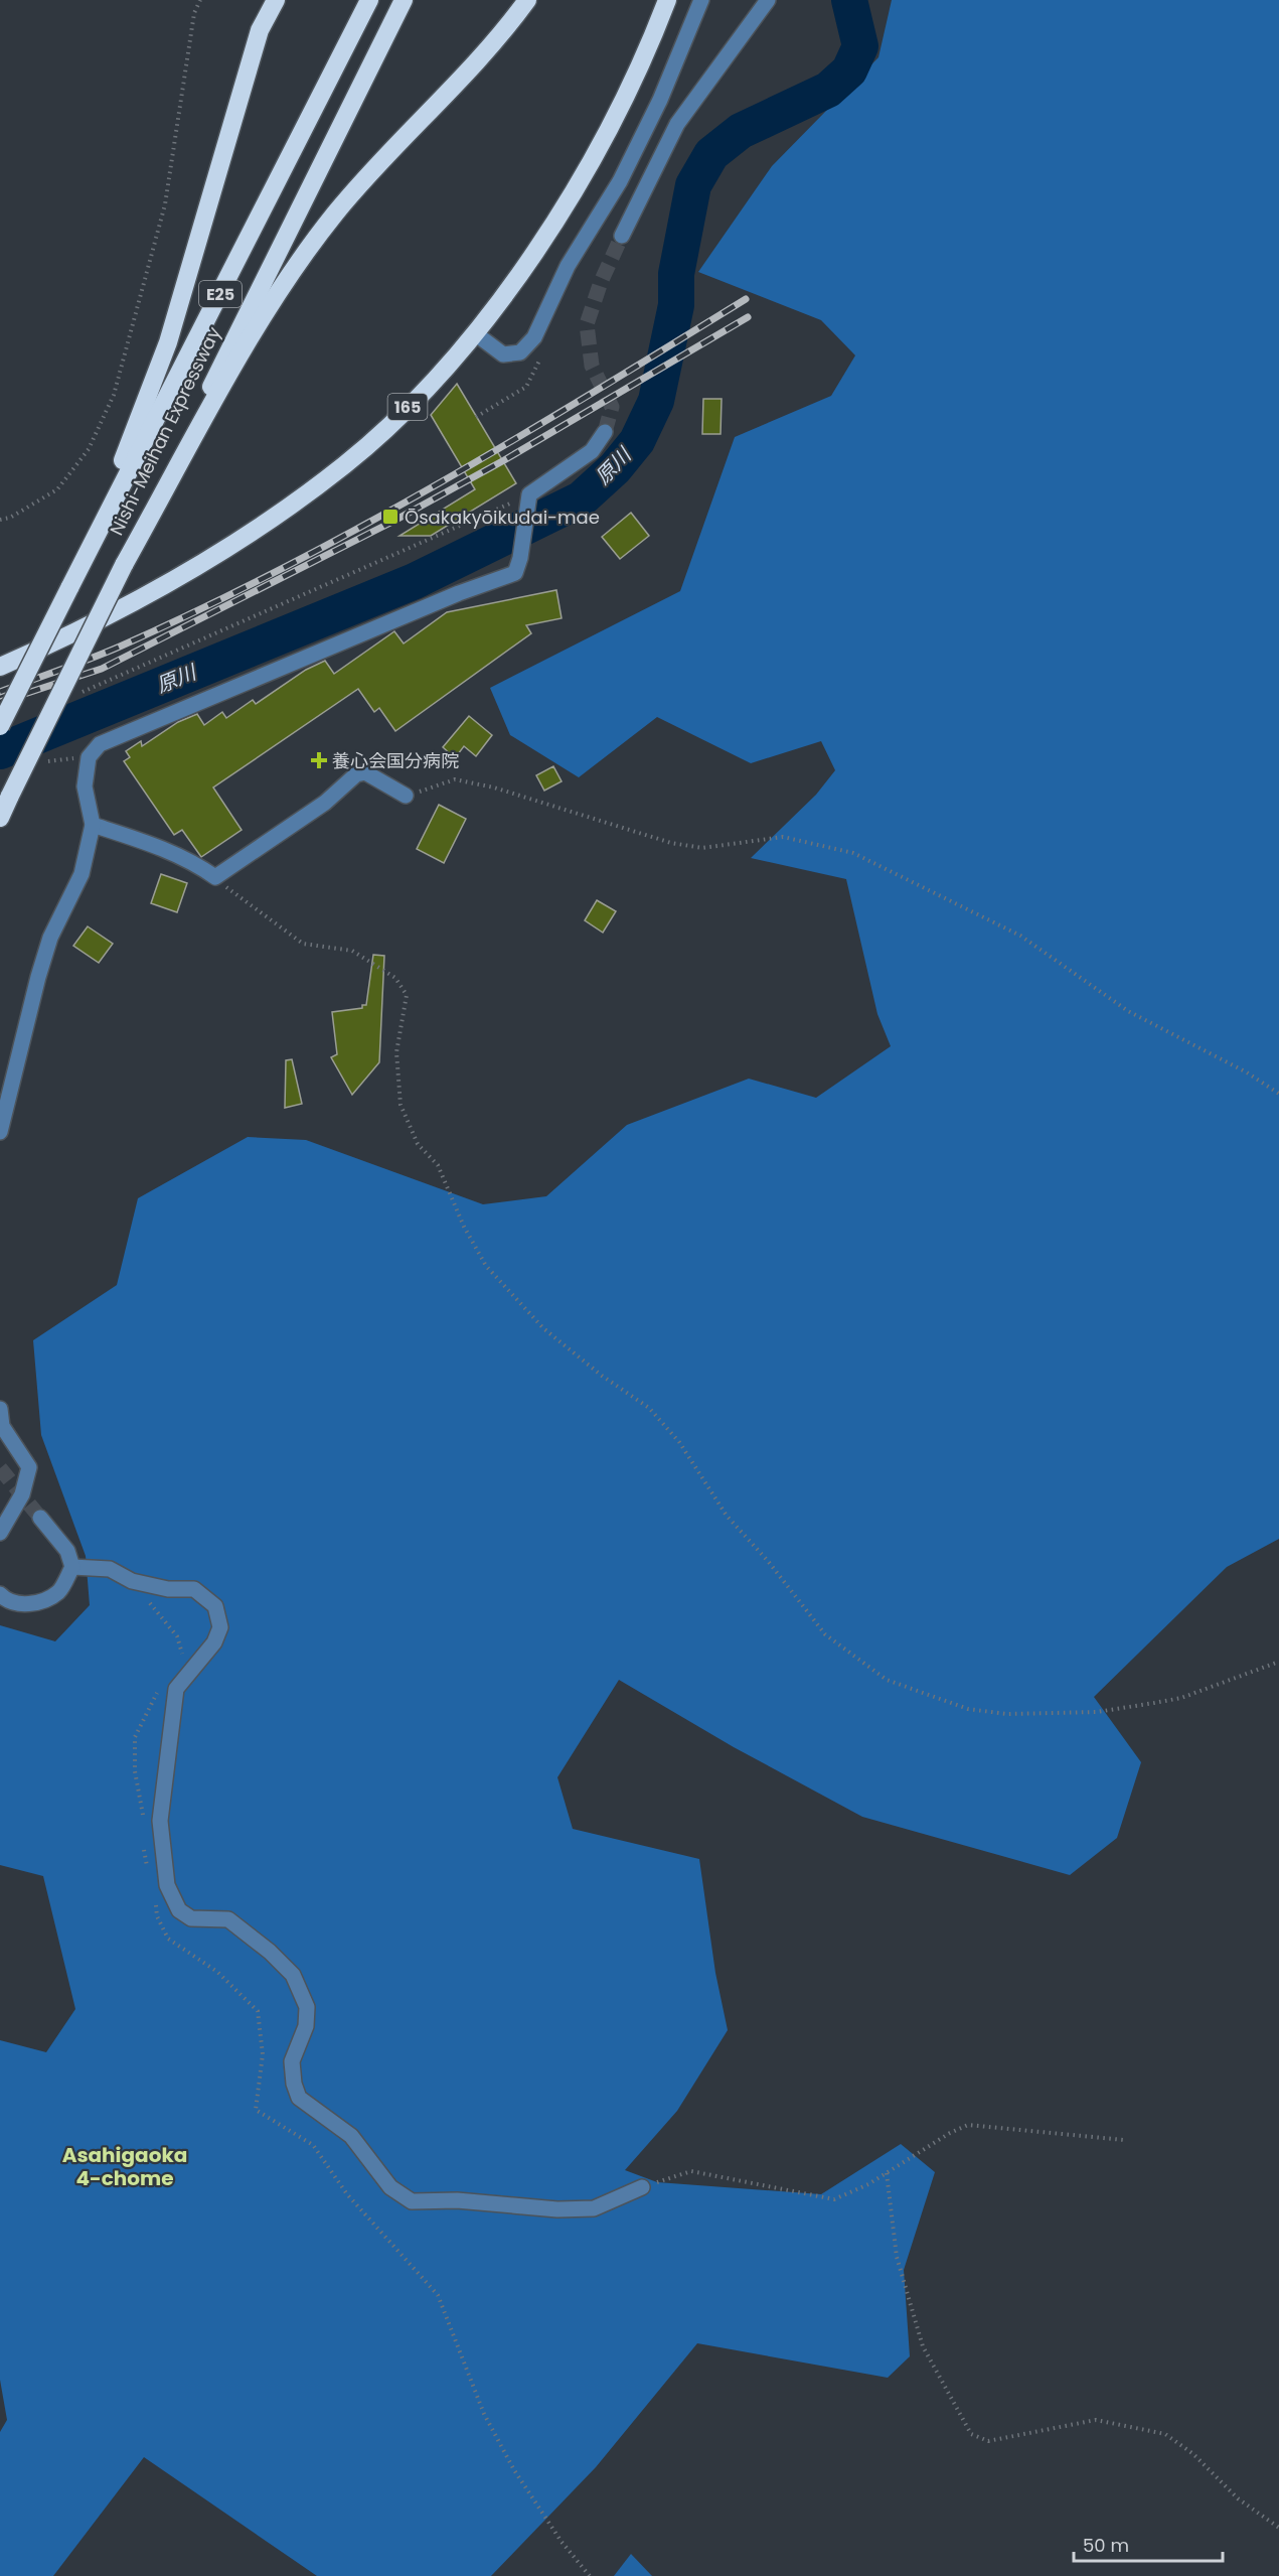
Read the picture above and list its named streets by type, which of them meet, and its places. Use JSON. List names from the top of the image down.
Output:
{
  "streets": {
    "highway": ["E25", "165", "Nishi-Meihan Expressway"]
  },
  "districts": ["Asahigaoka 4-chome"],
  "water": ["原川"],
  "places": {
    "transit": ["Ōsakakyōikudai-mae"],
    "health": ["養心会国分病院"]
  },
  "scale_bar": "50 m"
}
